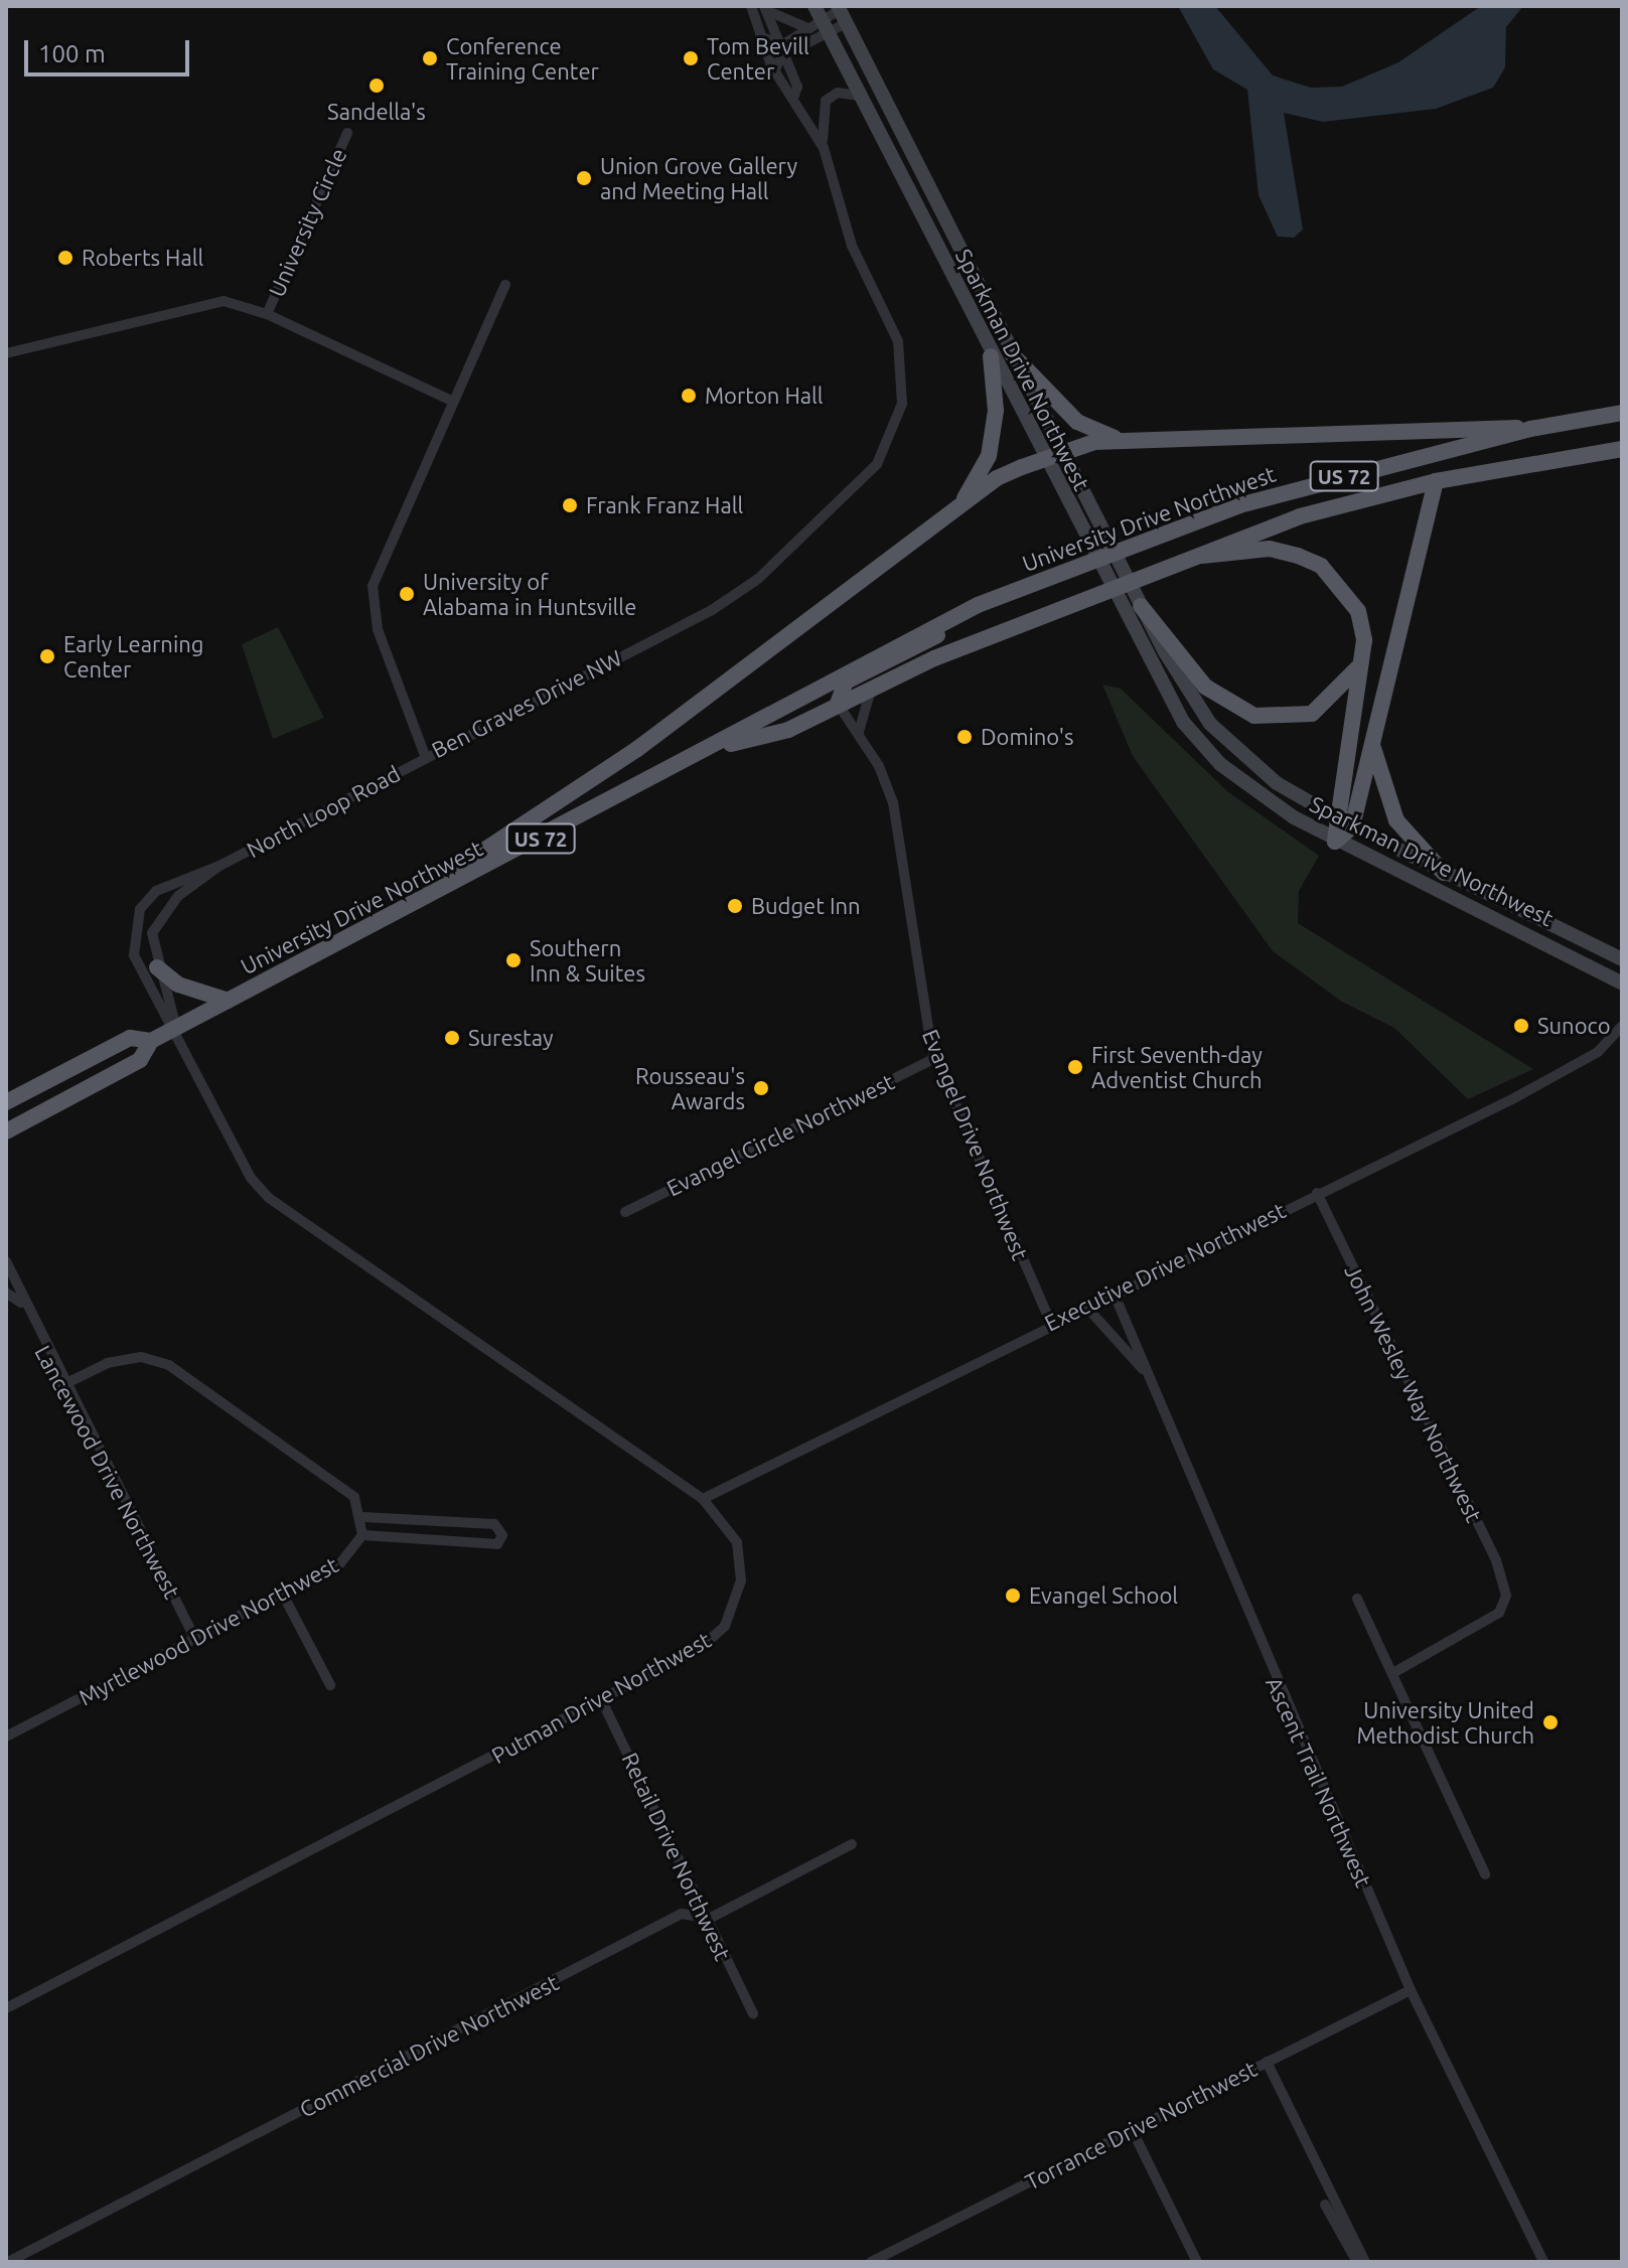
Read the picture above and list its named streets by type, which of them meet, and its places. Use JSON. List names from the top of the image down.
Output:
{
  "streets": {
    "highway": ["US 72", "University Drive Northwest"],
    "main road": ["Sparkman Drive Northwest"],
    "street": [
      "University Circle",
      "Ben Graves Drive NW",
      "North Loop Road",
      "Evangel Circle Northwest",
      "Evangel Drive Northwest",
      "Executive Drive Northwest",
      "John Wesley Way Northwest",
      "Lancewood Drive Northwest",
      "Myrtlewood Drive Northwest",
      "Putman Drive Northwest",
      "Ascent Trail Northwest",
      "Retail Drive Northwest",
      "Commercial Drive Northwest",
      "Torrance Drive Northwest"
    ]
  },
  "crossings": [
    ["US 72", "University Drive Northwest"],
    ["US 72", "Evangel Drive Northwest"],
    ["University Drive Northwest", "North Loop Road"],
    ["University Drive Northwest", "Evangel Drive Northwest"],
    ["University Drive Northwest", "Putman Drive Northwest"],
    ["Ben Graves Drive NW", "North Loop Road"],
    ["North Loop Road", "Putman Drive Northwest"],
    ["Evangel Circle Northwest", "Evangel Drive Northwest"],
    ["Evangel Drive Northwest", "Executive Drive Northwest"],
    ["Executive Drive Northwest", "John Wesley Way Northwest"],
    ["Executive Drive Northwest", "Putman Drive Northwest"],
    ["Executive Drive Northwest", "Ascent Trail Northwest"],
    ["Lancewood Drive Northwest", "Myrtlewood Drive Northwest"],
    ["Putman Drive Northwest", "Retail Drive Northwest"],
    ["Ascent Trail Northwest", "Torrance Drive Northwest"],
    ["Retail Drive Northwest", "Commercial Drive Northwest"]
  ],
  "places": [
    "Conference Training Center",
    "Tom Bevill Center",
    "Sandella's",
    "Union Grove Gallery and Meeting Hall",
    "Roberts Hall",
    "Morton Hall",
    "Frank Franz Hall",
    "University of Alabama in Huntsville",
    "Early Learning Center",
    "Domino's",
    "Budget Inn",
    "Southern Inn & Suites",
    "Sunoco",
    "Surestay",
    "First Seventh-day Adventist Church",
    "Rousseau's Awards",
    "Evangel School",
    "University United Methodist Church"
  ],
  "scale_bar": "100 m"
}
